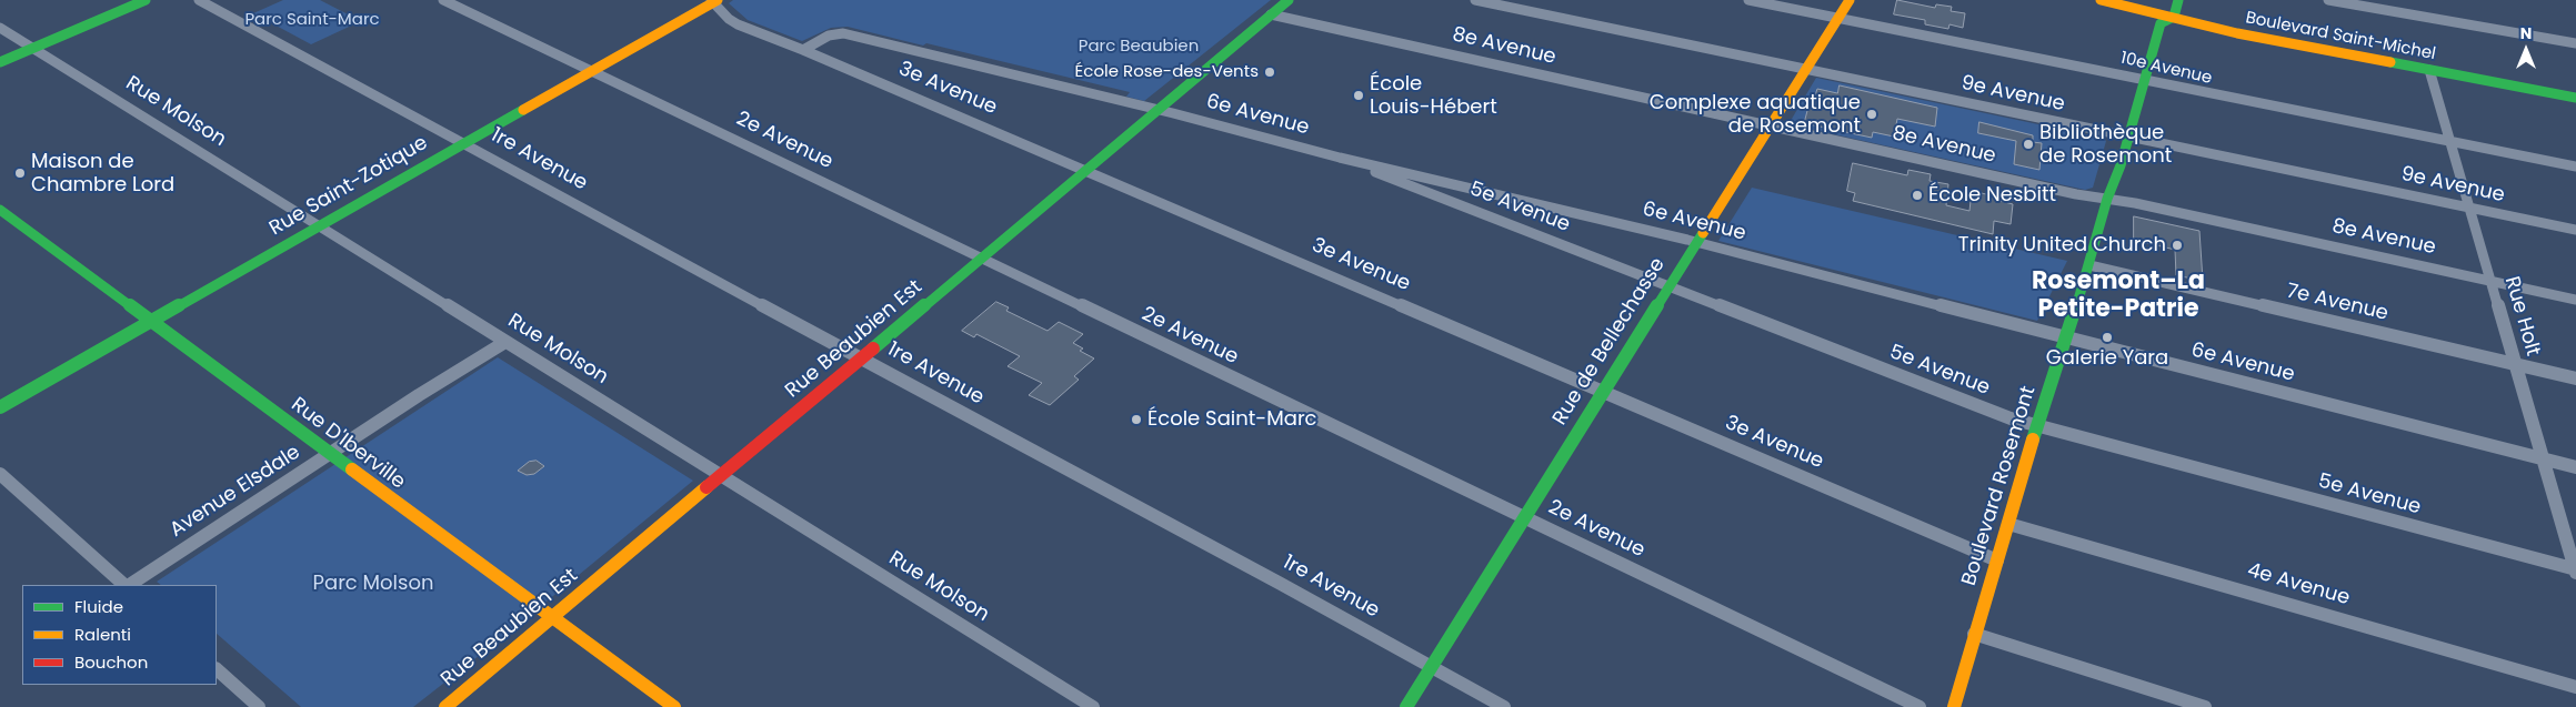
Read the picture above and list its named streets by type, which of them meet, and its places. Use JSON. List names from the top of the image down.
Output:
{
  "streets": {
    "street": [
      "Boulevard Saint-Michel",
      "8e Avenue",
      "10e Avenue",
      "3e Avenue",
      "9e Avenue",
      "Rue Molson",
      "6e Avenue",
      "2e Avenue",
      "1re Avenue",
      "Rue Saint-Zotique",
      "5e Avenue",
      "7e Avenue",
      "Rue Holt",
      "Rue Beaubien Est",
      "Rue de Bellechasse",
      "Rue D'Iberville",
      "Boulevard Rosemont",
      "Avenue Elsdale",
      "4e Avenue"
    ]
  },
  "crossings": [
    ["Boulevard Saint-Michel", "Rue Holt"],
    ["8e Avenue", "Rue Holt"],
    ["8e Avenue", "Rue Beaubien Est"],
    ["8e Avenue", "Rue de Bellechasse"],
    ["8e Avenue", "Boulevard Rosemont"],
    ["10e Avenue", "Rue Holt"],
    ["10e Avenue", "Rue de Bellechasse"],
    ["10e Avenue", "Boulevard Rosemont"],
    ["3e Avenue", "6e Avenue"],
    ["3e Avenue", "Rue Saint-Zotique"],
    ["3e Avenue", "Rue Beaubien Est"],
    ["3e Avenue", "Rue de Bellechasse"],
    ["3e Avenue", "Boulevard Rosemont"],
    ["9e Avenue", "Rue Holt"],
    ["9e Avenue", "Rue de Bellechasse"],
    ["9e Avenue", "Boulevard Rosemont"],
    ["Rue Molson", "Rue Saint-Zotique"],
    ["Rue Molson", "Rue Beaubien Est"],
    ["Rue Molson", "Avenue Elsdale"],
    ["6e Avenue", "5e Avenue"],
    ["6e Avenue", "Rue Holt"],
    ["6e Avenue", "Rue Beaubien Est"],
    ["6e Avenue", "Rue de Bellechasse"],
    ["6e Avenue", "Boulevard Rosemont"],
    ["2e Avenue", "Rue Saint-Zotique"],
    ["2e Avenue", "Rue Beaubien Est"],
    ["2e Avenue", "Rue de Bellechasse"],
    ["1re Avenue", "Rue Saint-Zotique"],
    ["1re Avenue", "Rue Beaubien Est"],
    ["1re Avenue", "Rue de Bellechasse"],
    ["Rue Saint-Zotique", "Rue D'Iberville"],
    ["5e Avenue", "Rue Holt"],
    ["5e Avenue", "Rue de Bellechasse"],
    ["5e Avenue", "Boulevard Rosemont"],
    ["7e Avenue", "Rue Holt"],
    ["7e Avenue", "Boulevard Rosemont"],
    ["Rue Beaubien Est", "Rue D'Iberville"],
    ["Rue D'Iberville", "Avenue Elsdale"],
    ["Boulevard Rosemont", "4e Avenue"]
  ],
  "districts": ["Rosemont–La Petite-Patrie"],
  "parks": ["Parc Saint-Marc", "Parc Beaubien", "Parc Molson"],
  "places": [
    "École Rose-des-Vents",
    "École Louis-Hébert",
    "Complexe aquatique de Rosemont",
    "Bibliothèque de Rosemont",
    "Maison de Chambre Lord",
    "École Nesbitt",
    "Trinity United Church",
    "Galerie Yara",
    "École Saint-Marc"
  ],
  "legend": ["Fluide", "Ralenti", "Bouchon"],
  "north": "top"
}
